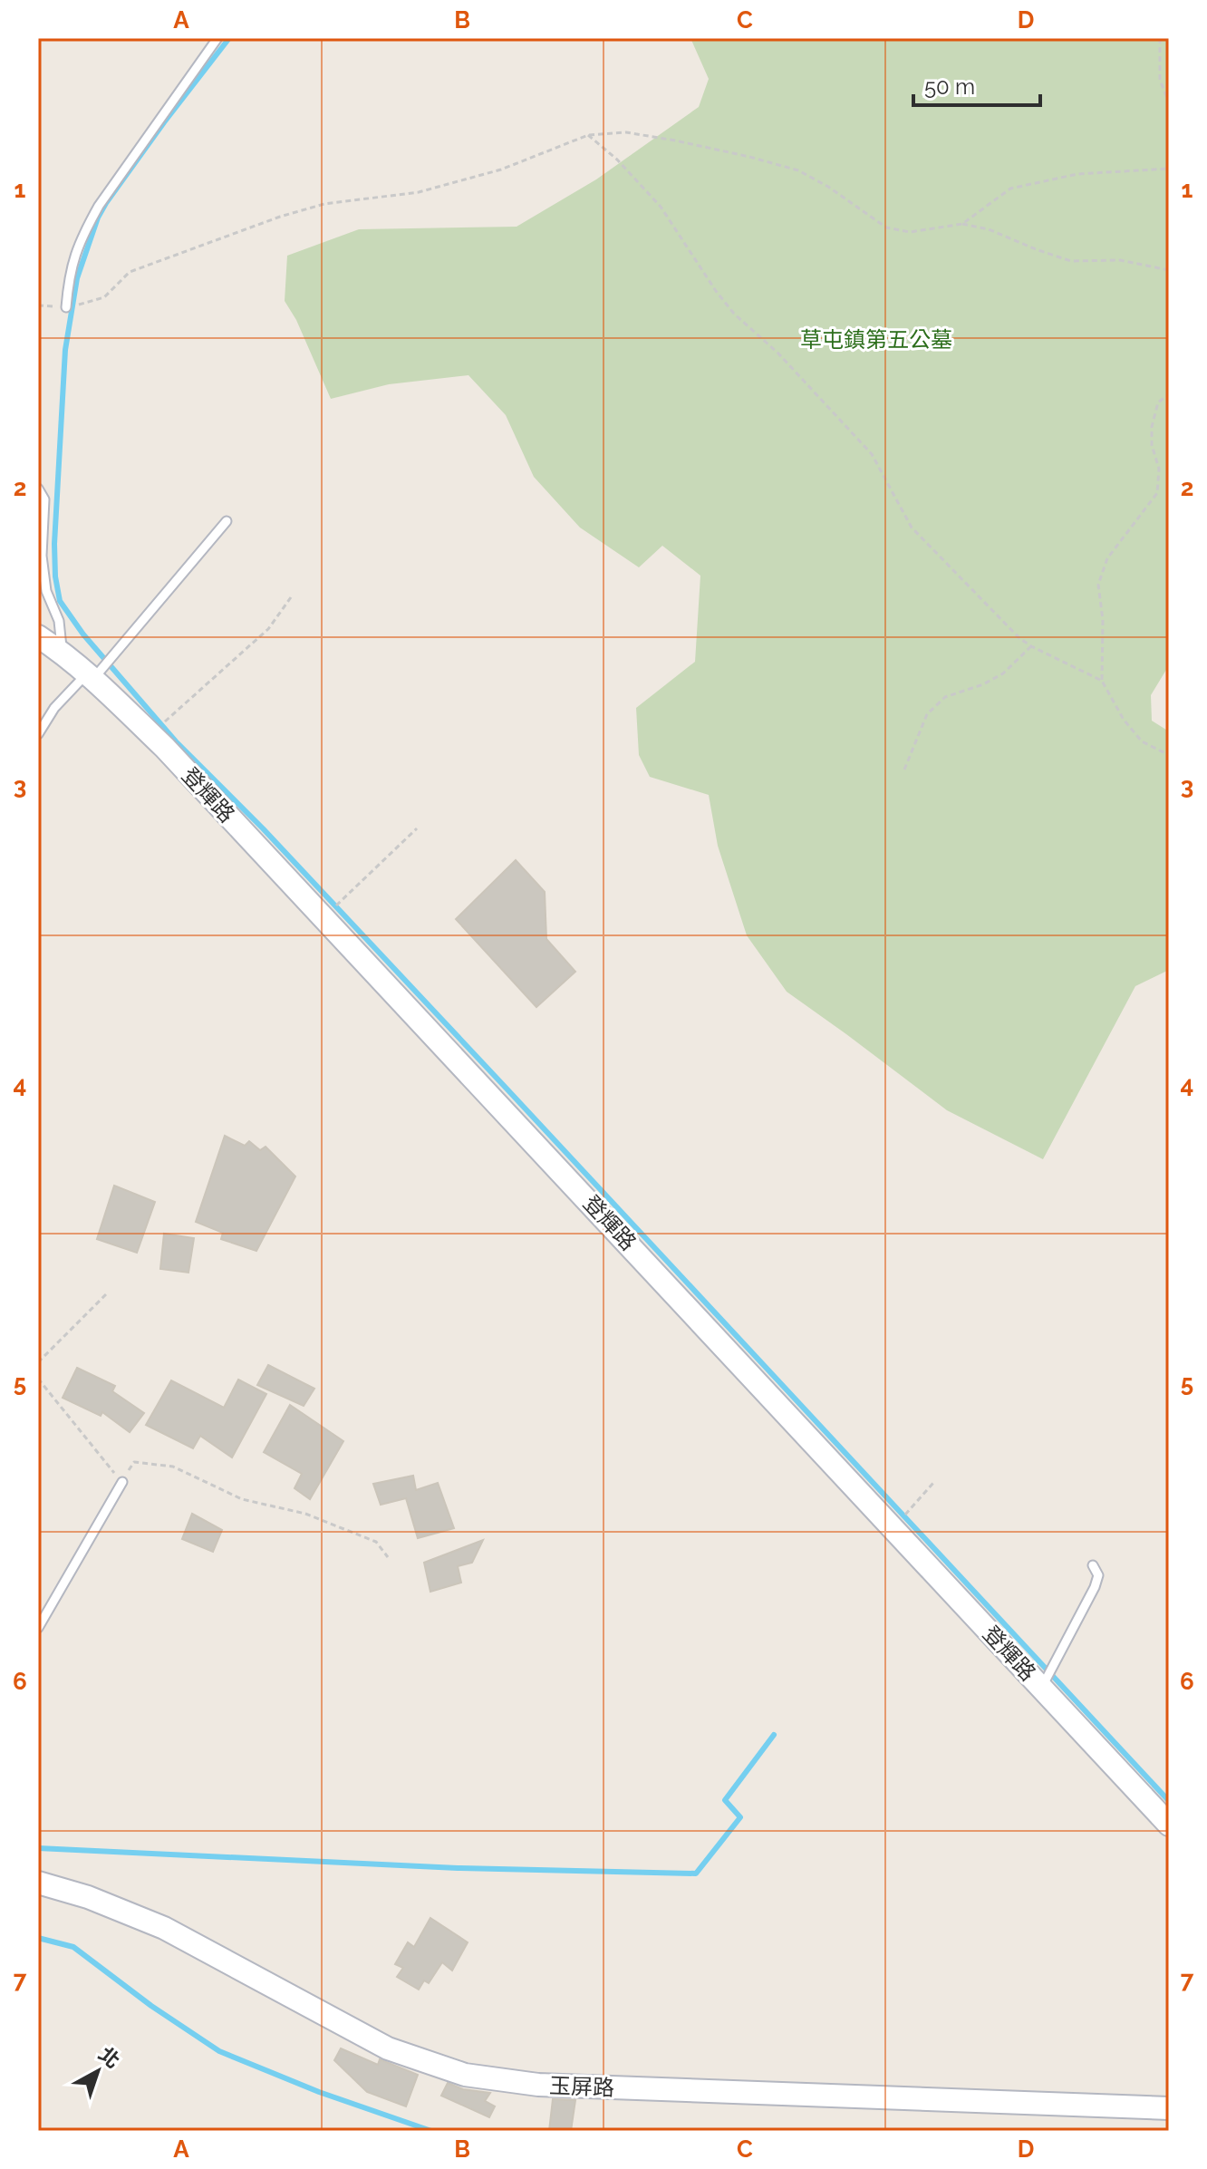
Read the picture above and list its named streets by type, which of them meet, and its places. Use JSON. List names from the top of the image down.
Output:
{
  "streets": {
    "street": ["登輝路", "玉屏路"]
  },
  "parks": ["草屯鎮第五公墓"],
  "scale_bar": "50 m",
  "north": "top right",
  "grid": {
    "columns": [
      "A",
      "B",
      "C",
      "D"
    ],
    "rows": [
      "1",
      "2",
      "3",
      "4",
      "5",
      "6",
      "7"
    ]
  }
}
